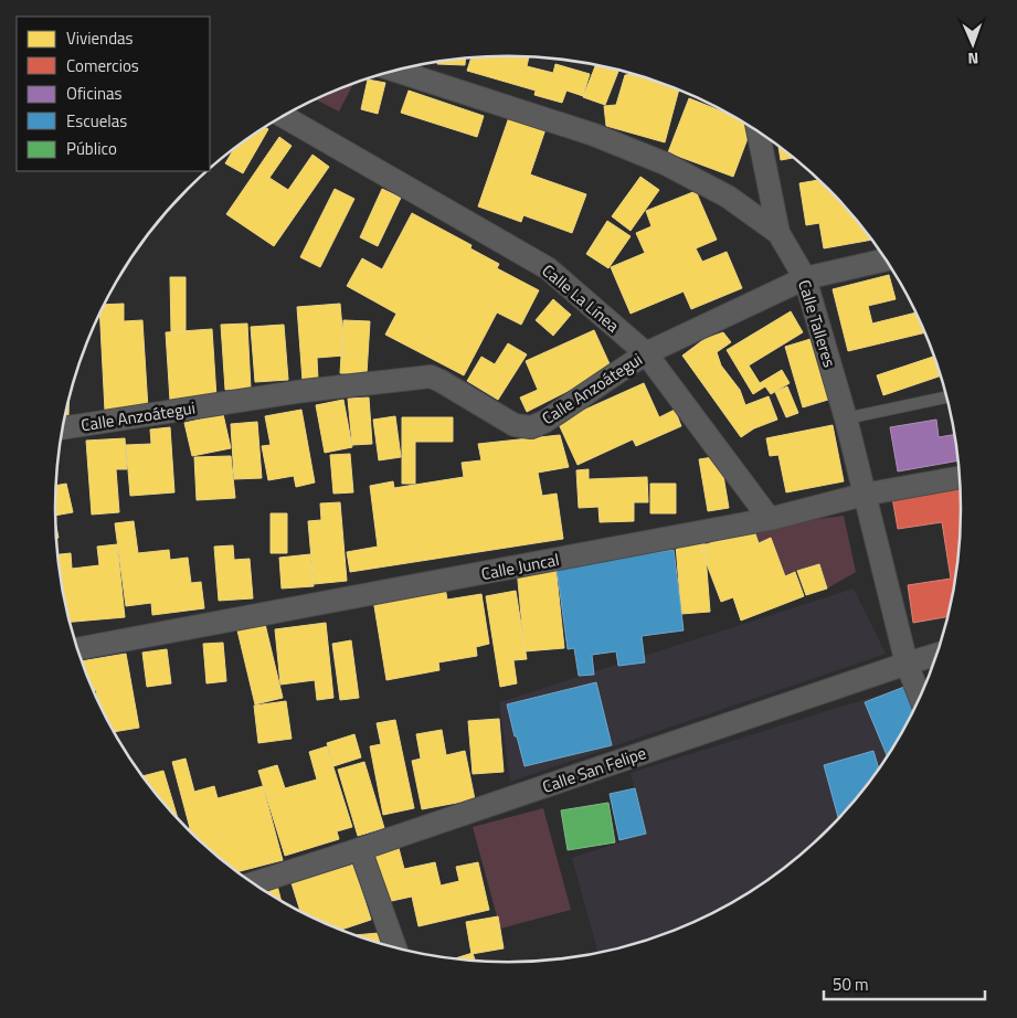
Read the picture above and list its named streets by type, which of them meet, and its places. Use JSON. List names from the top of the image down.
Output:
{
  "streets": {
    "street": [
      "Calle La Línea",
      "Calle Talleres",
      "Calle Anzoátegui",
      "Calle Juncal",
      "Calle San Felipe"
    ]
  },
  "crossings": [
    ["Calle La Línea", "Calle Anzoátegui"],
    ["Calle La Línea", "Calle Juncal"],
    ["Calle Talleres", "Calle Anzoátegui"],
    ["Calle Talleres", "Calle Juncal"],
    ["Calle Talleres", "Calle San Felipe"]
  ],
  "legend": [
    "Viviendas",
    "Comercios",
    "Oficinas",
    "Escuelas",
    "Público"
  ],
  "scale_bar": "50 m",
  "north": "bottom"
}
